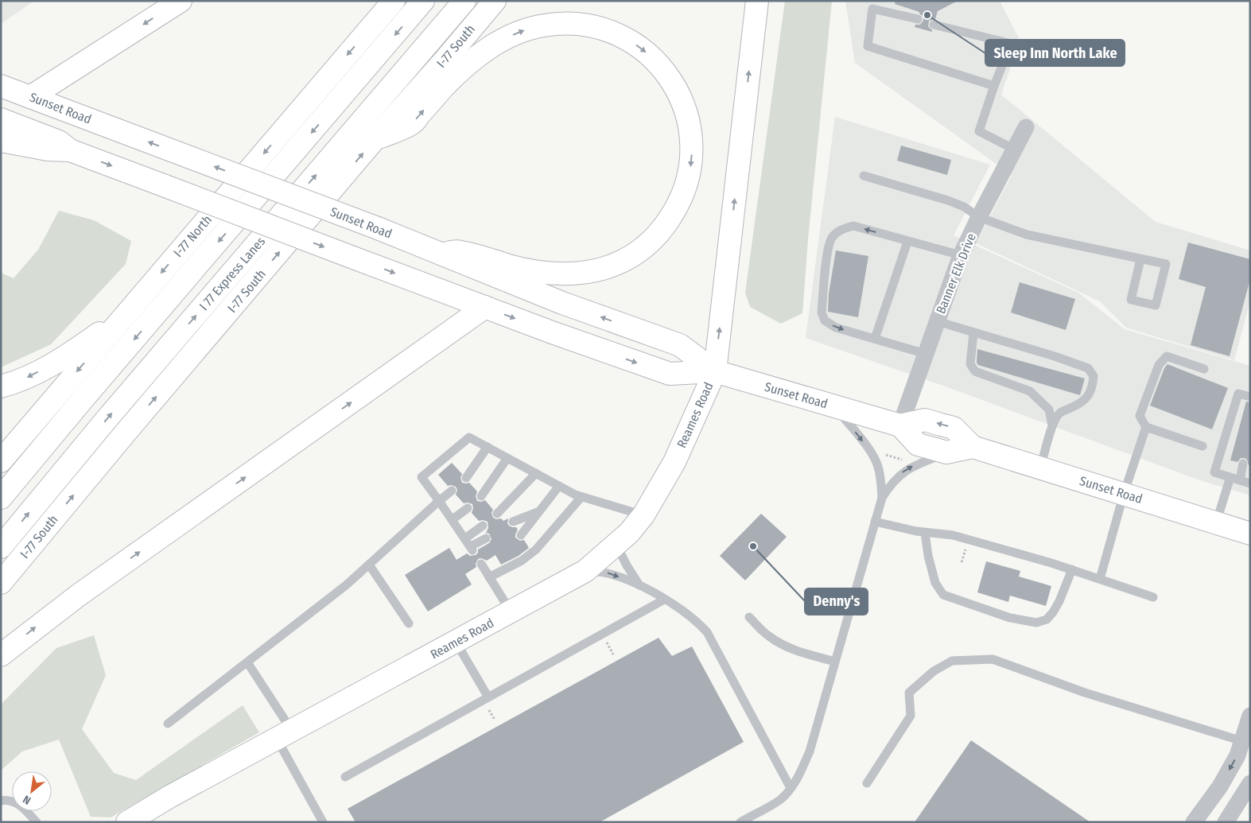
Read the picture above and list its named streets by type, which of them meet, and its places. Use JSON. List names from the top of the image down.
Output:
{
  "streets": {
    "main road": [
      "I-77 South",
      "Sunset Road",
      "I-77 North",
      "I 77 Express Lanes",
      "Reames Road"
    ],
    "street": ["Banner Elk Drive"]
  },
  "crossings": [
    ["Sunset Road", "Banner Elk Drive"],
    ["Sunset Road", "Reames Road"]
  ],
  "places": ["Sleep Inn North Lake", "Denny's"],
  "north": "bottom left"
}
